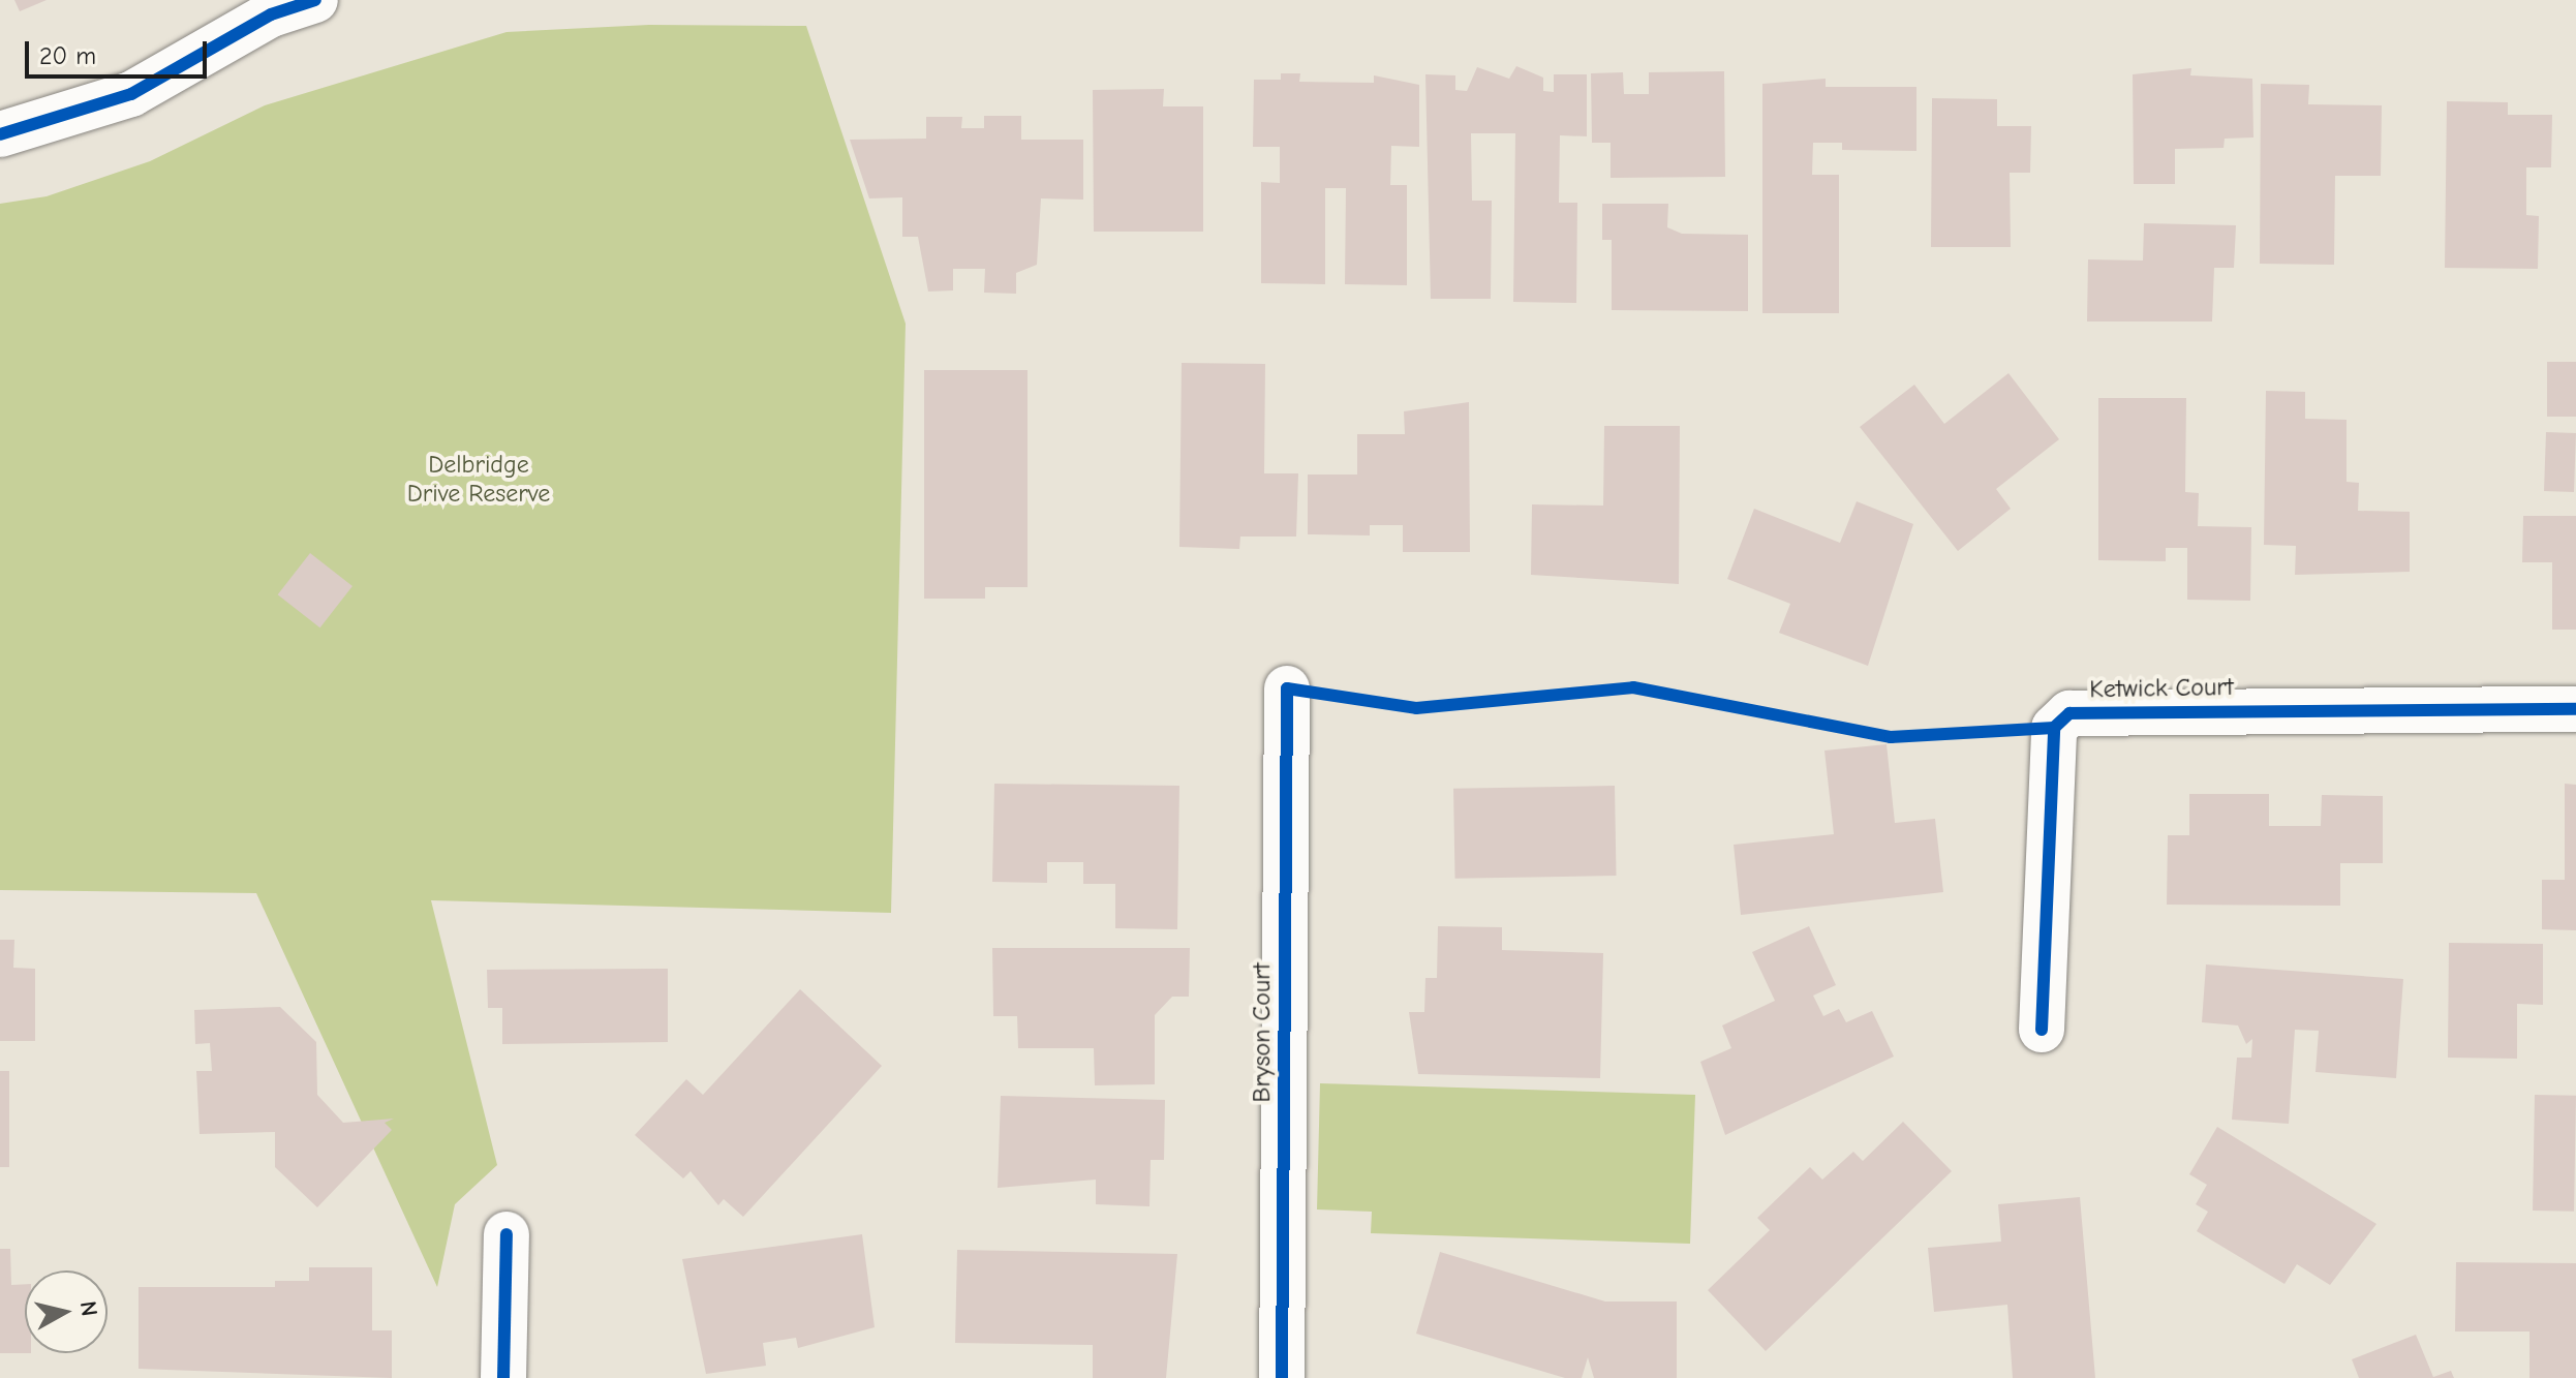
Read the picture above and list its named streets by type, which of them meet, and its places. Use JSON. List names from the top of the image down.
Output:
{
  "streets": {
    "street": ["Ketwick Court", "Bryson Court"]
  },
  "parks": ["Delbridge Drive Reserve"],
  "scale_bar": "20 m",
  "north": "right"
}
